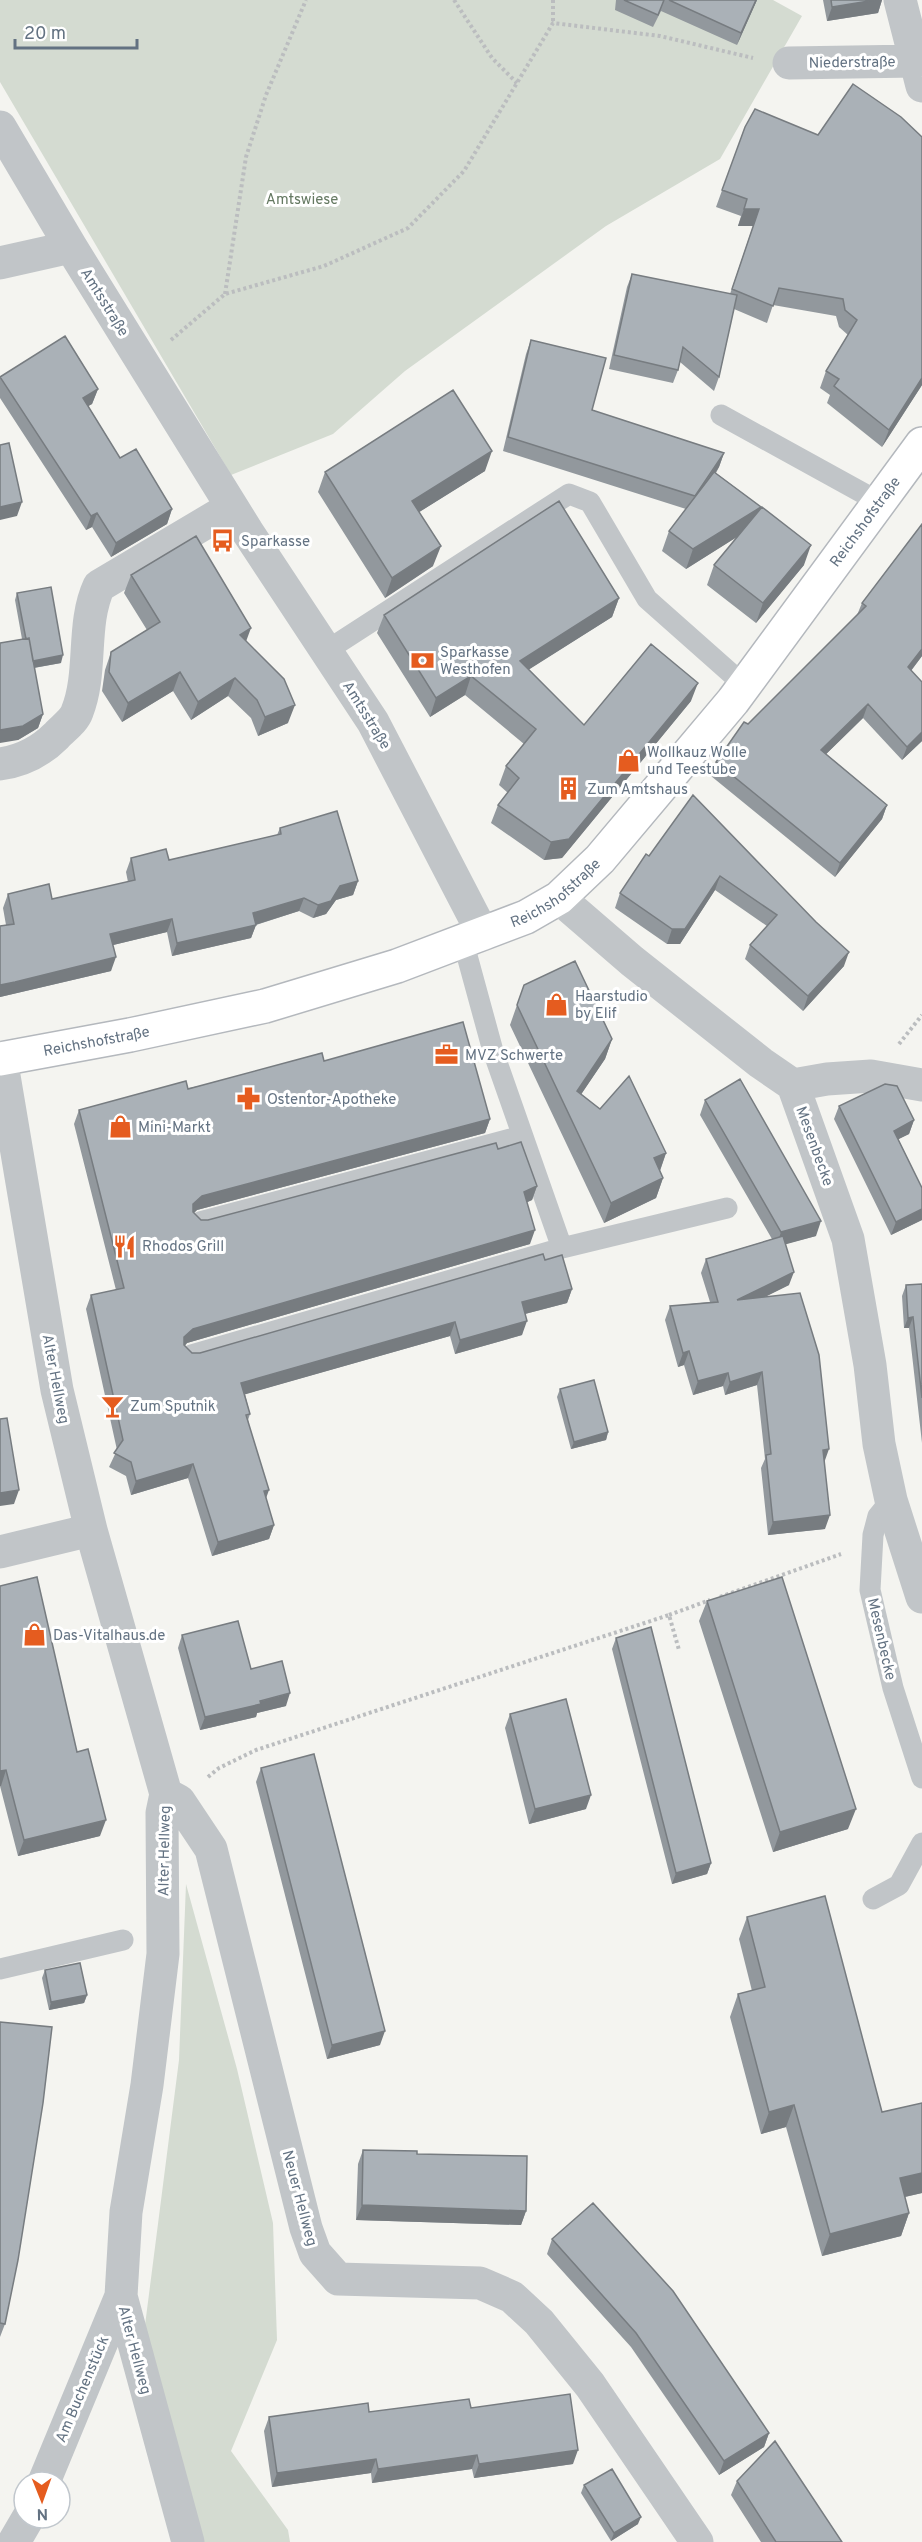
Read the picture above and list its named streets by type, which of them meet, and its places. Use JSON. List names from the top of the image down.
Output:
{
  "streets": {
    "street": [
      "Niederstraße",
      "Amtsstraße",
      "Reichshofstraße",
      "Mesenbecke",
      "Alter Hellweg",
      "Neuer Hellweg",
      "Am Buchenstück"
    ]
  },
  "crossings": [
    ["Amtsstraße", "Reichshofstraße"],
    ["Reichshofstraße", "Alter Hellweg"],
    ["Alter Hellweg", "Neuer Hellweg"],
    ["Alter Hellweg", "Am Buchenstück"]
  ],
  "parks": ["Amtswiese"],
  "places": {
    "bus stop": ["Sparkasse"],
    "bank": ["Sparkasse Westhofen"],
    "shop": [
      "Wollkauz Wolle und Teestube",
      "Haarstudio by Elif",
      "Mini-Markt",
      "Das-Vitalhaus.de"
    ],
    "building": ["Zum Amtshaus"],
    "office": ["MVZ Schwerte"],
    "pharmacy": ["Ostentor-Apotheke"],
    "restaurant": ["Rhodos Grill"],
    "bar": ["Zum Sputnik"]
  },
  "scale_bar": "20 m",
  "north": "bottom"
}
